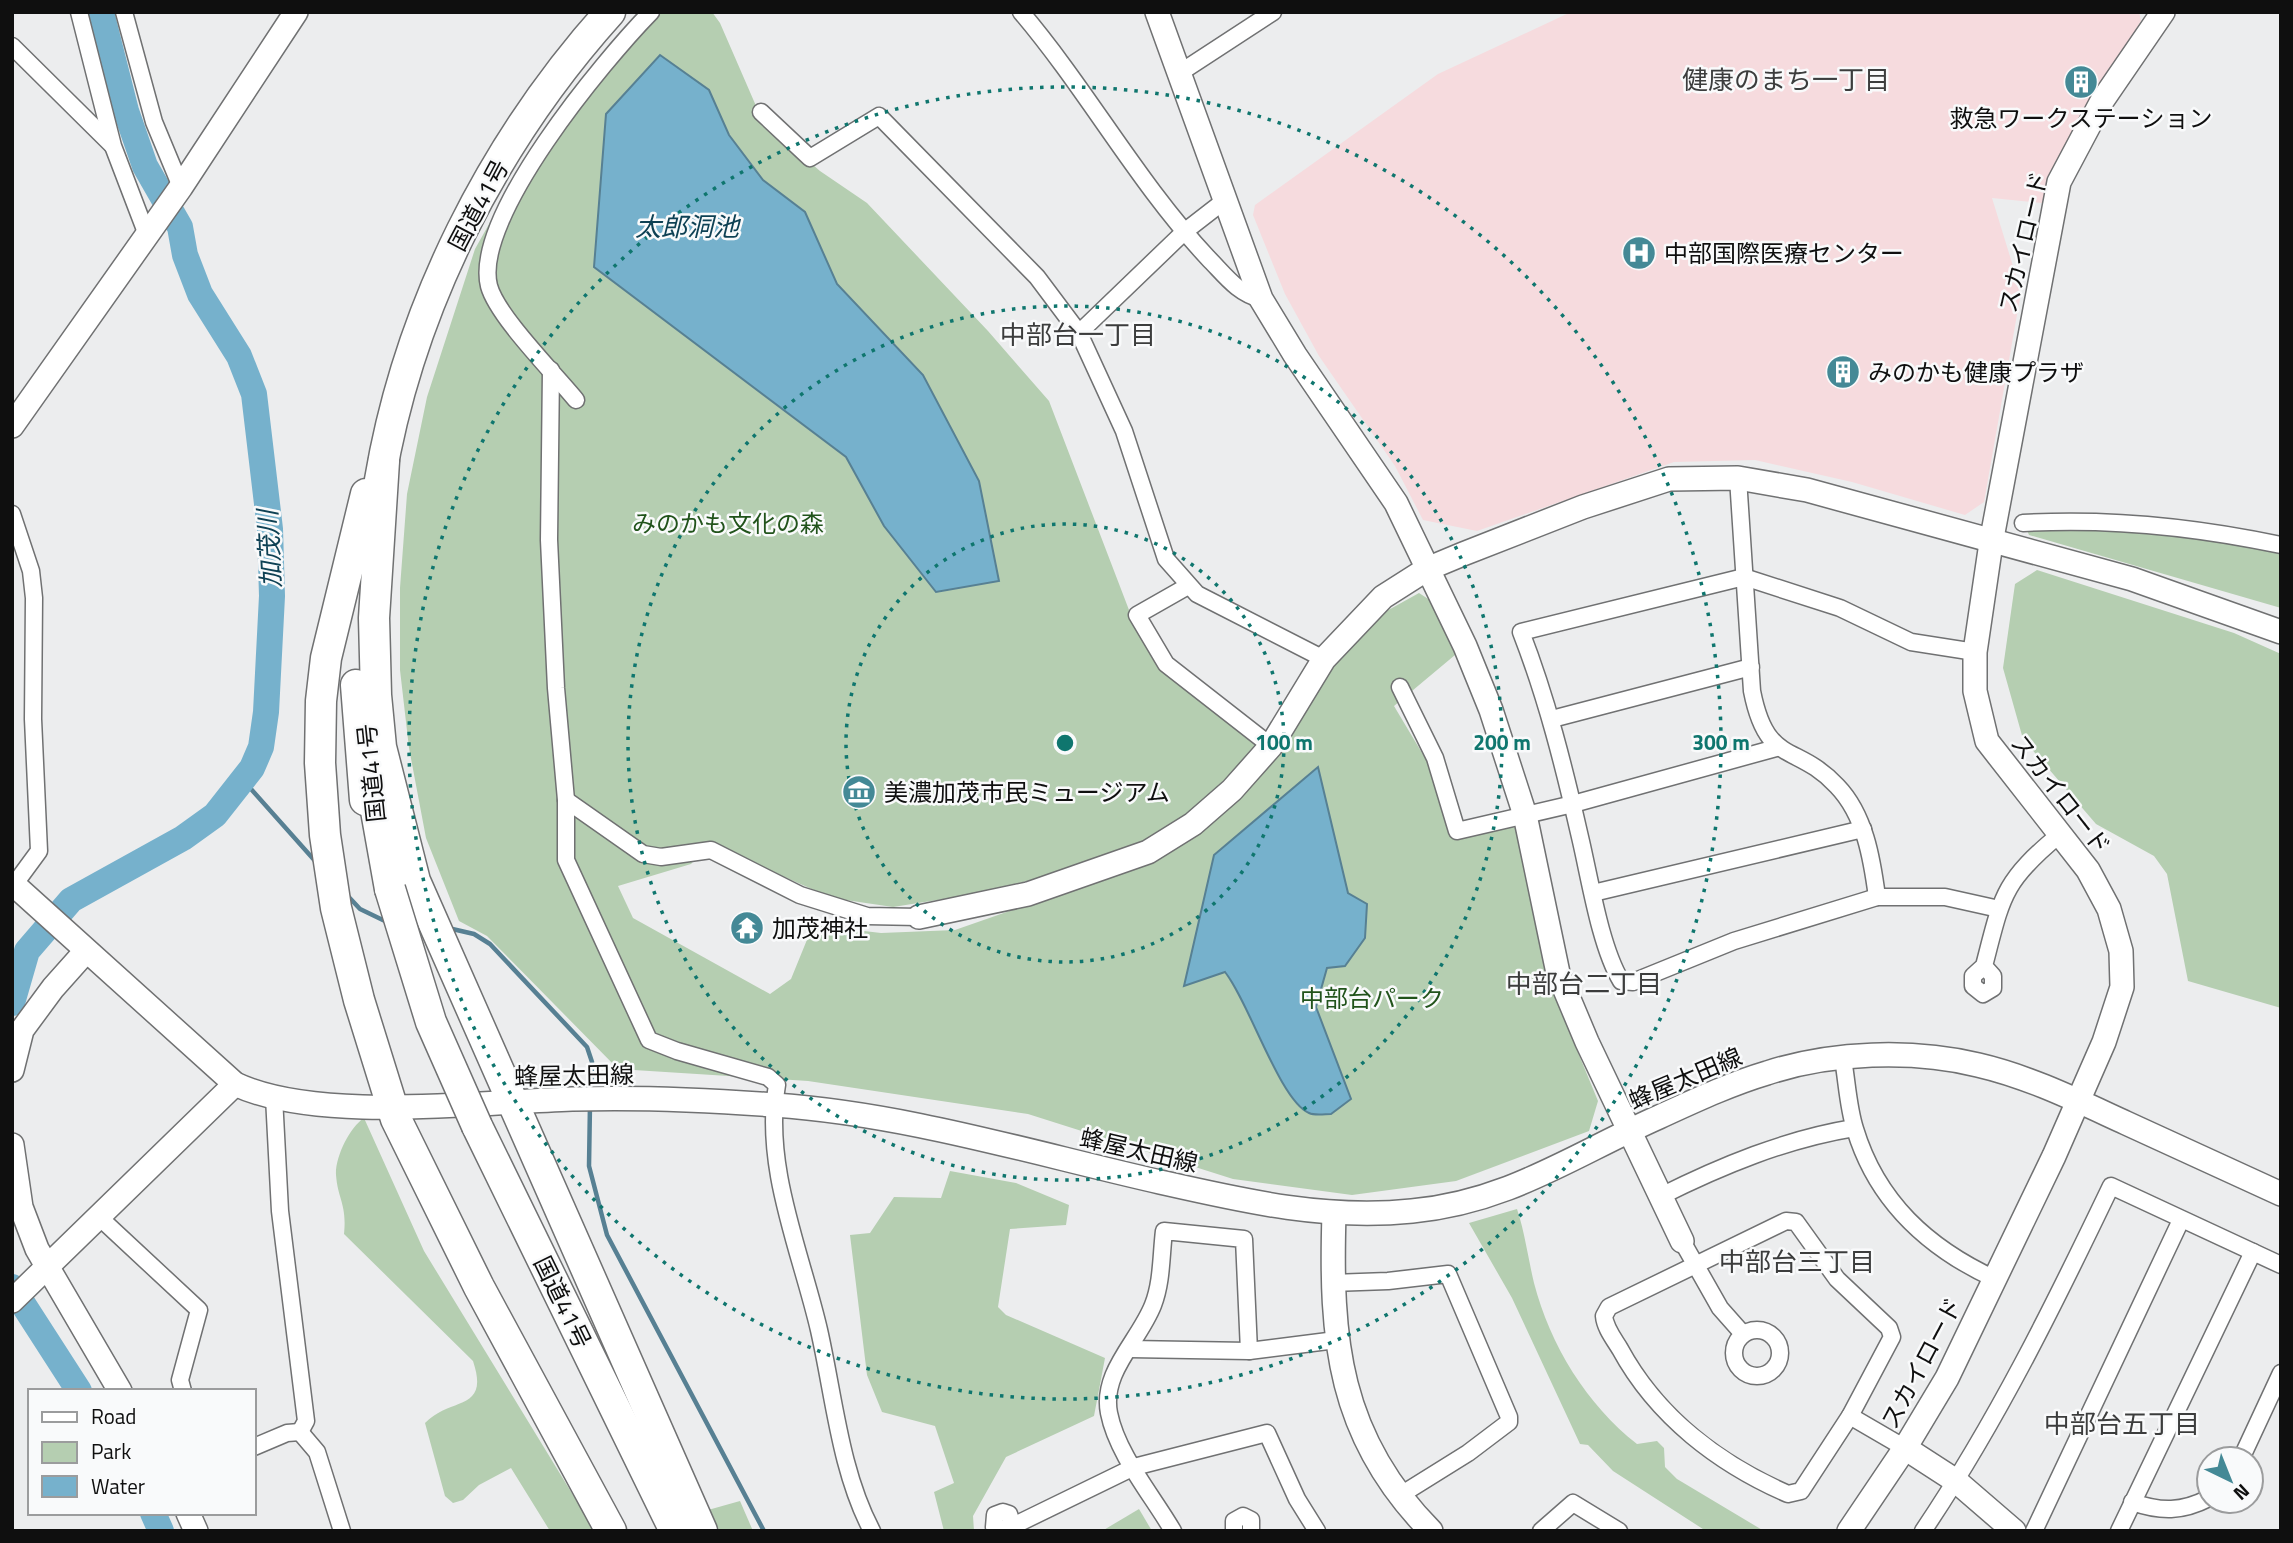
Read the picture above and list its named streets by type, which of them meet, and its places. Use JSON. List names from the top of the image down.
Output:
{
  "streets": {
    "highway": ["国道41号"],
    "street": ["スカイロード", "蜂屋太田線"]
  },
  "crossings": [
    ["スカイロード", "蜂屋太田線"]
  ],
  "districts": [
    "健康のまち一丁目",
    "中部台一丁目",
    "中部台二丁目",
    "中部台三丁目",
    "中部台五丁目"
  ],
  "water": ["太郎洞池", "加茂川"],
  "parks": ["みのかも文化の森", "中部台パーク"],
  "places": {
    "building": ["救急ワークステーション", "みのかも健康プラザ"],
    "hospital": ["中部国際医療センター"],
    "museum": ["美濃加茂市民ミュージアム"],
    "temple": ["加茂神社"]
  },
  "legend": ["Road", "Park", "Water"],
  "north": "bottom right",
  "rings": ["100 m", "200 m", "300 m"]
}
